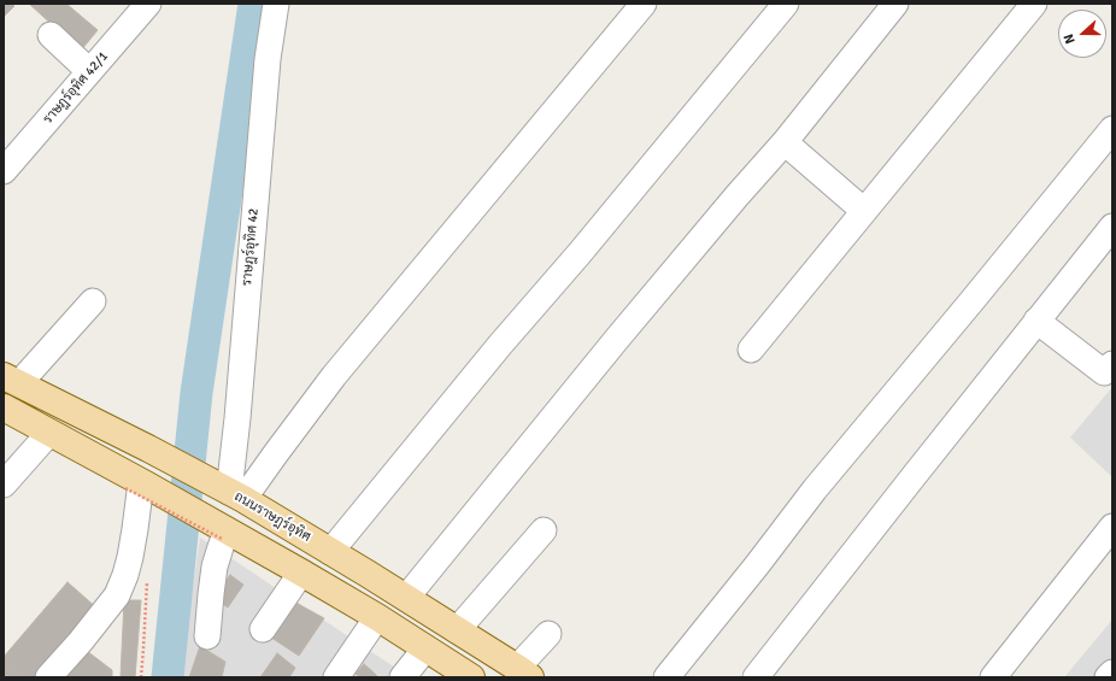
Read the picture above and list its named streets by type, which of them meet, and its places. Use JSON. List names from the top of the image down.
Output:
{
  "streets": {
    "main road": ["ถนนราษฎร์อุทิศ"],
    "street": ["ราษฎร์อุทิศ 42/1", "ราษฎร์อุทิศ 42"]
  },
  "crossings": [
    ["ราษฎร์อุทิศ 42", "ถนนราษฎร์อุทิศ"]
  ],
  "north": "left"
}
